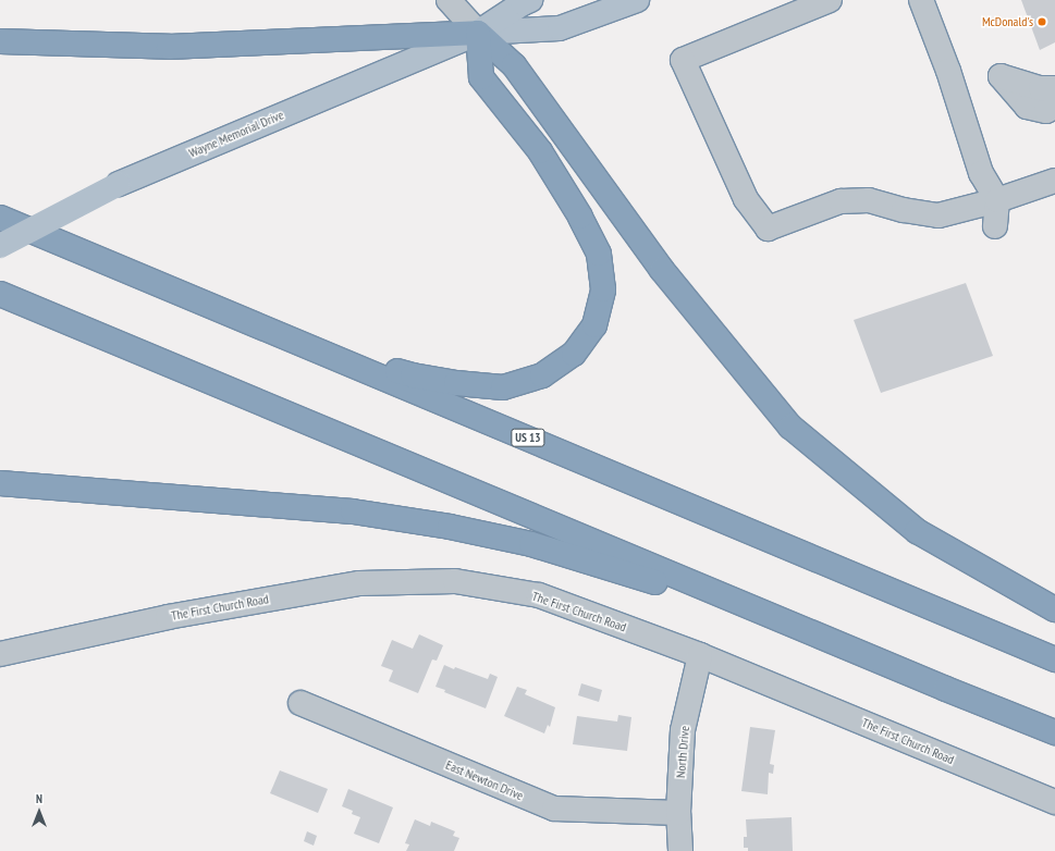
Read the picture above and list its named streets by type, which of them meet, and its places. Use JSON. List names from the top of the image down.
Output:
{
  "streets": {
    "highway": ["US 13"],
    "main road": ["Wayne Memorial Drive"],
    "street": ["The First Church Road", "North Drive", "East Newton Drive"]
  },
  "crossings": [
    ["The First Church Road", "North Drive"],
    ["North Drive", "East Newton Drive"]
  ],
  "places": ["McDonald's"],
  "north": "top"
}
